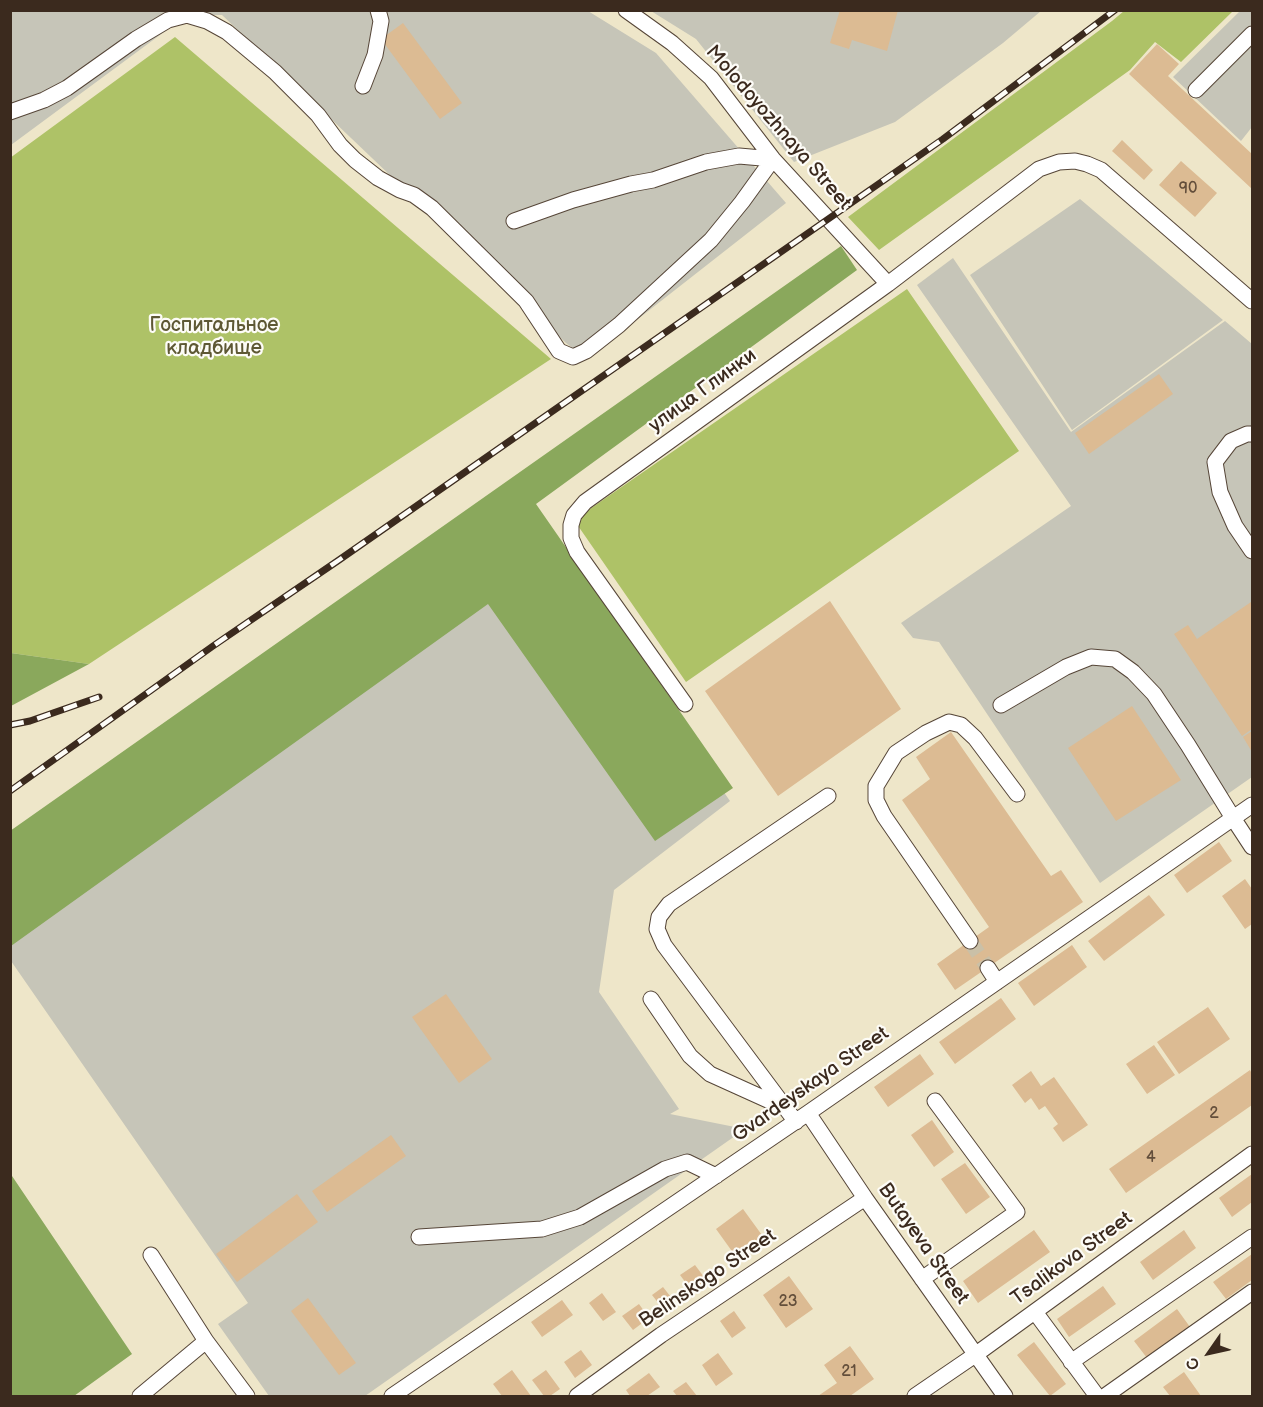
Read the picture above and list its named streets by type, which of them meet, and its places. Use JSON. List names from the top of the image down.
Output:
{
  "streets": {
    "street": [
      "Molodoyozhnaya Street",
      "улица Глинки",
      "Gvardeyskaya Street",
      "Butayeva Street",
      "Tsalikova Street",
      "Belinskogo Street"
    ]
  },
  "crossings": [
    ["Molodoyozhnaya Street", "улица Глинки"],
    ["Gvardeyskaya Street", "Butayeva Street"],
    ["Butayeva Street", "Tsalikova Street"],
    ["Butayeva Street", "Belinskogo Street"]
  ],
  "parks": ["Госпитальное кладбище"],
  "house_numbers": [
    "90",
    "2",
    "4",
    "23",
    "21"
  ],
  "north": "bottom left"
}
